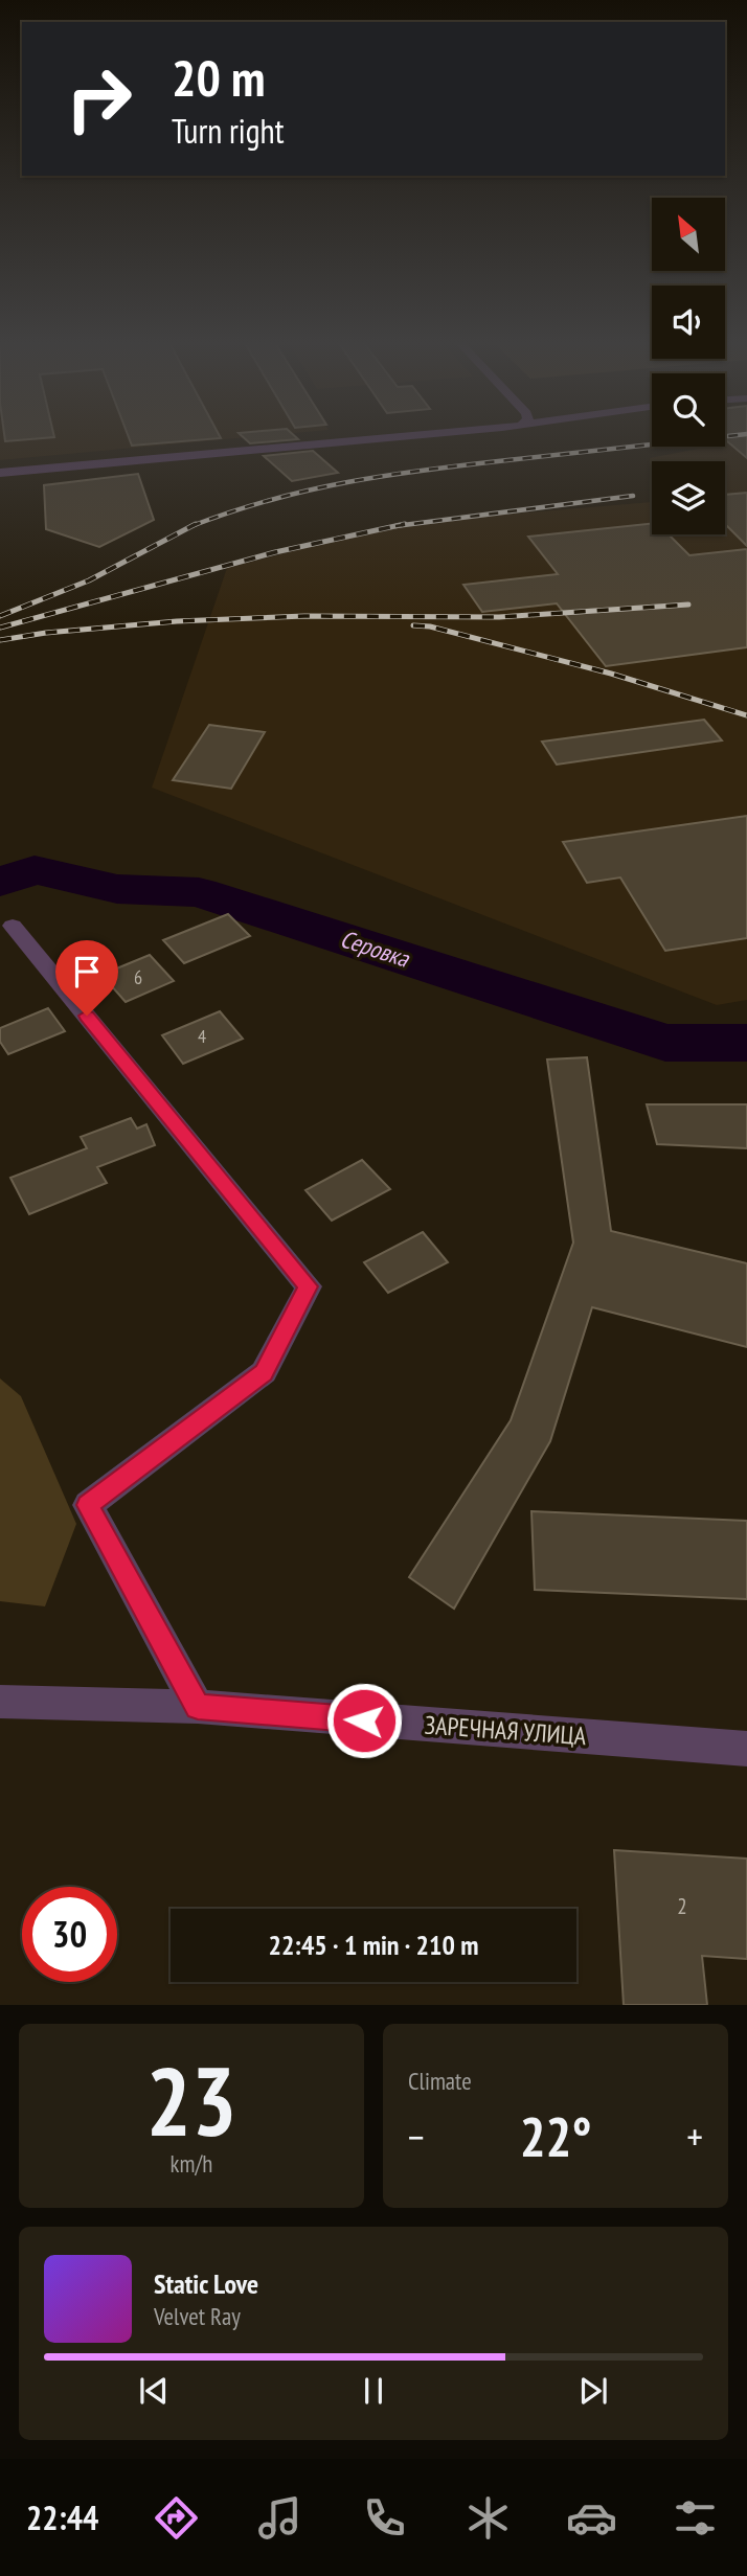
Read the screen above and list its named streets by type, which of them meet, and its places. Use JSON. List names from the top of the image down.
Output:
{
  "streets": {
    "street": ["ЗАРЕЧНАЯ УЛИЦА"]
  },
  "water": ["Серовка"],
  "house_numbers": ["6", "4", "2"],
  "north": "top left",
  "page": {
    "turn": ["20 m", "Turn right"],
    "limit": "30",
    "trip": "22:45 · 1 min · 210 m",
    "tile": [
      ["23", "km/h"],
      "Climate"
    ],
    "heat": ["−", "22°", "+"],
    "song": ["Static Love", "Velvet Ray"],
    "tabs": "22:44"
  }
}
